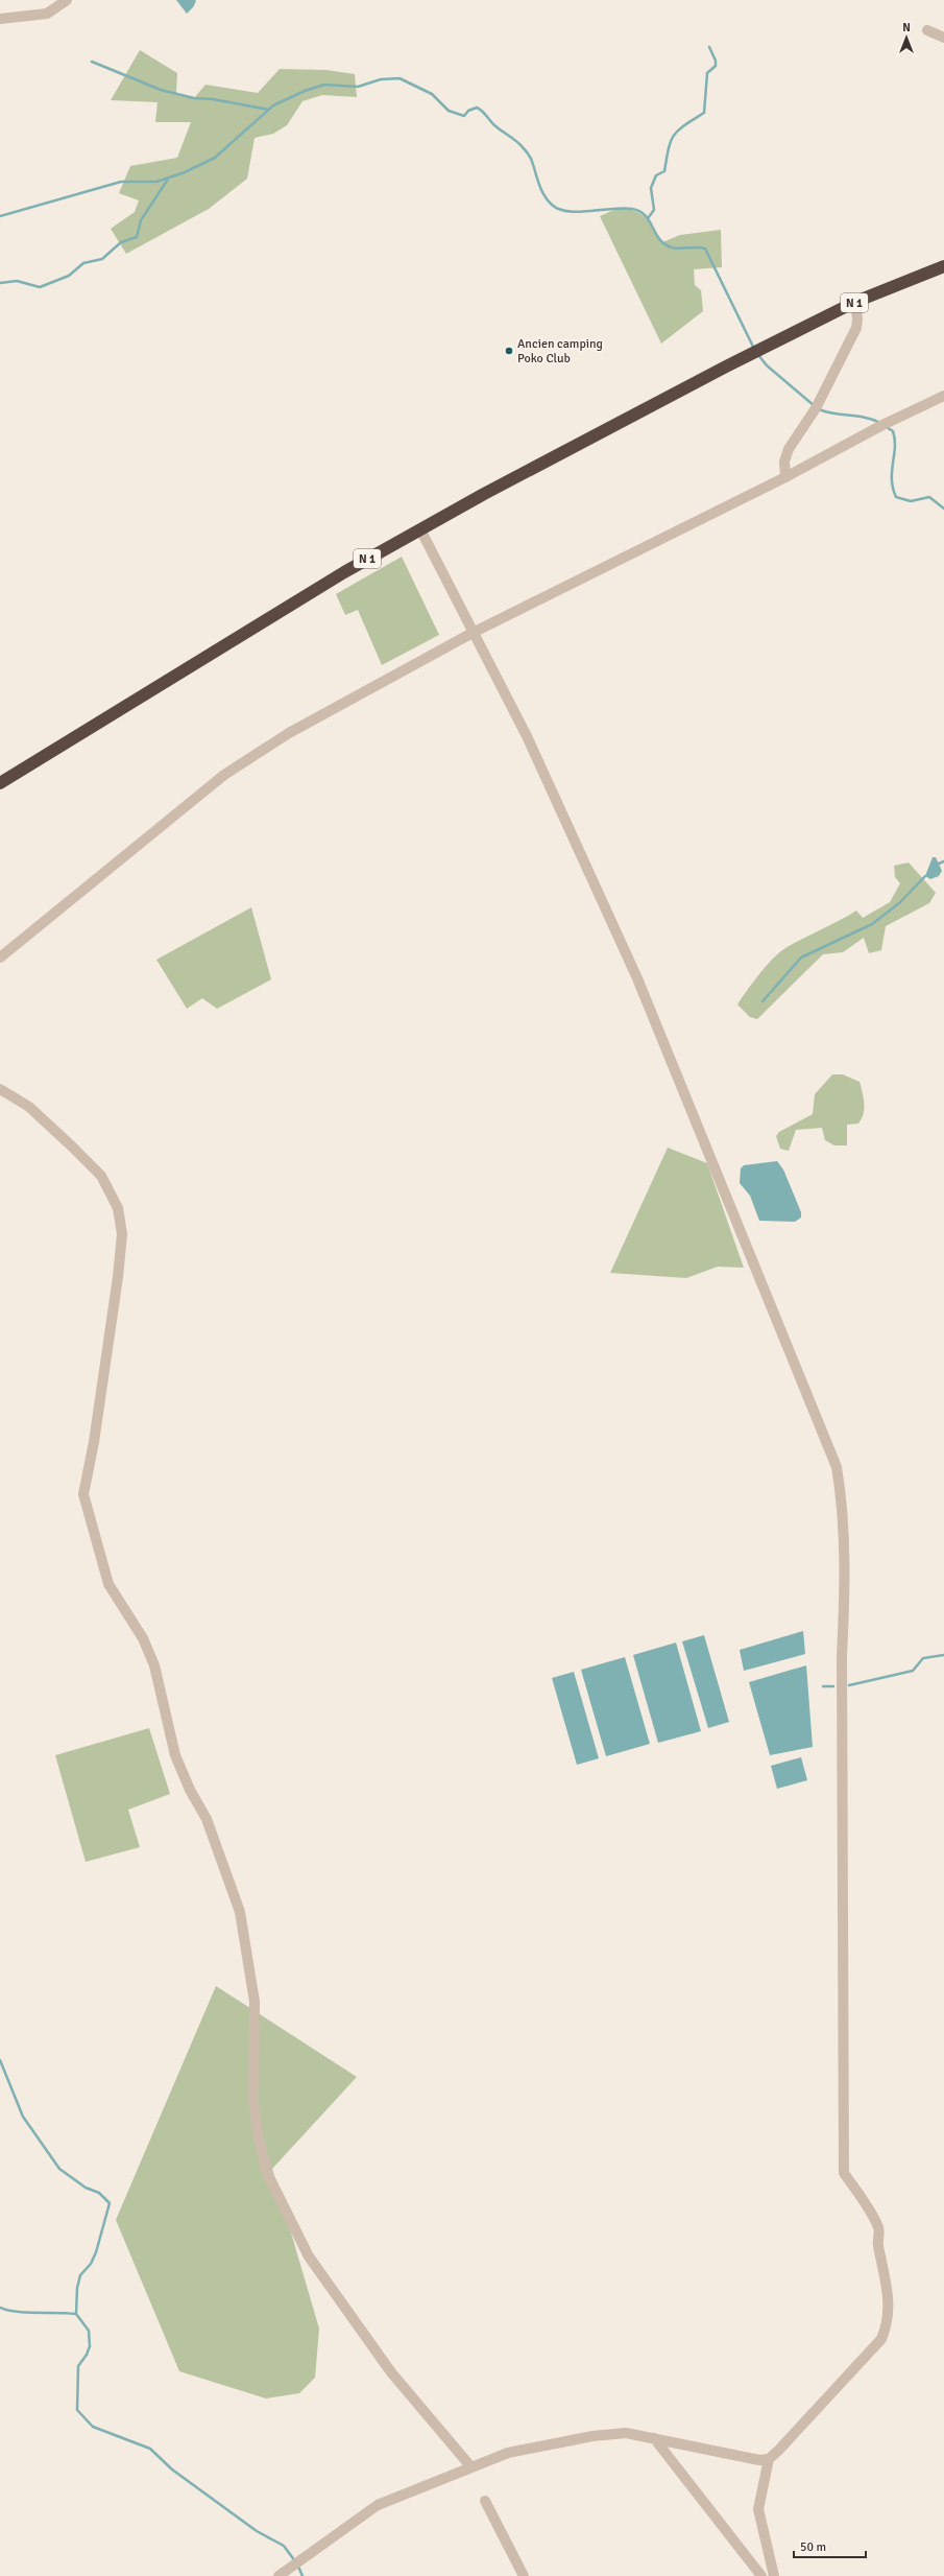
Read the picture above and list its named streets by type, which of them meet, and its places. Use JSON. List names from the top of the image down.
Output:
{
  "streets": {
    "highway": ["N 1"]
  },
  "places": ["Ancien camping Poko Club"],
  "scale_bar": "50 m",
  "north": "top"
}
